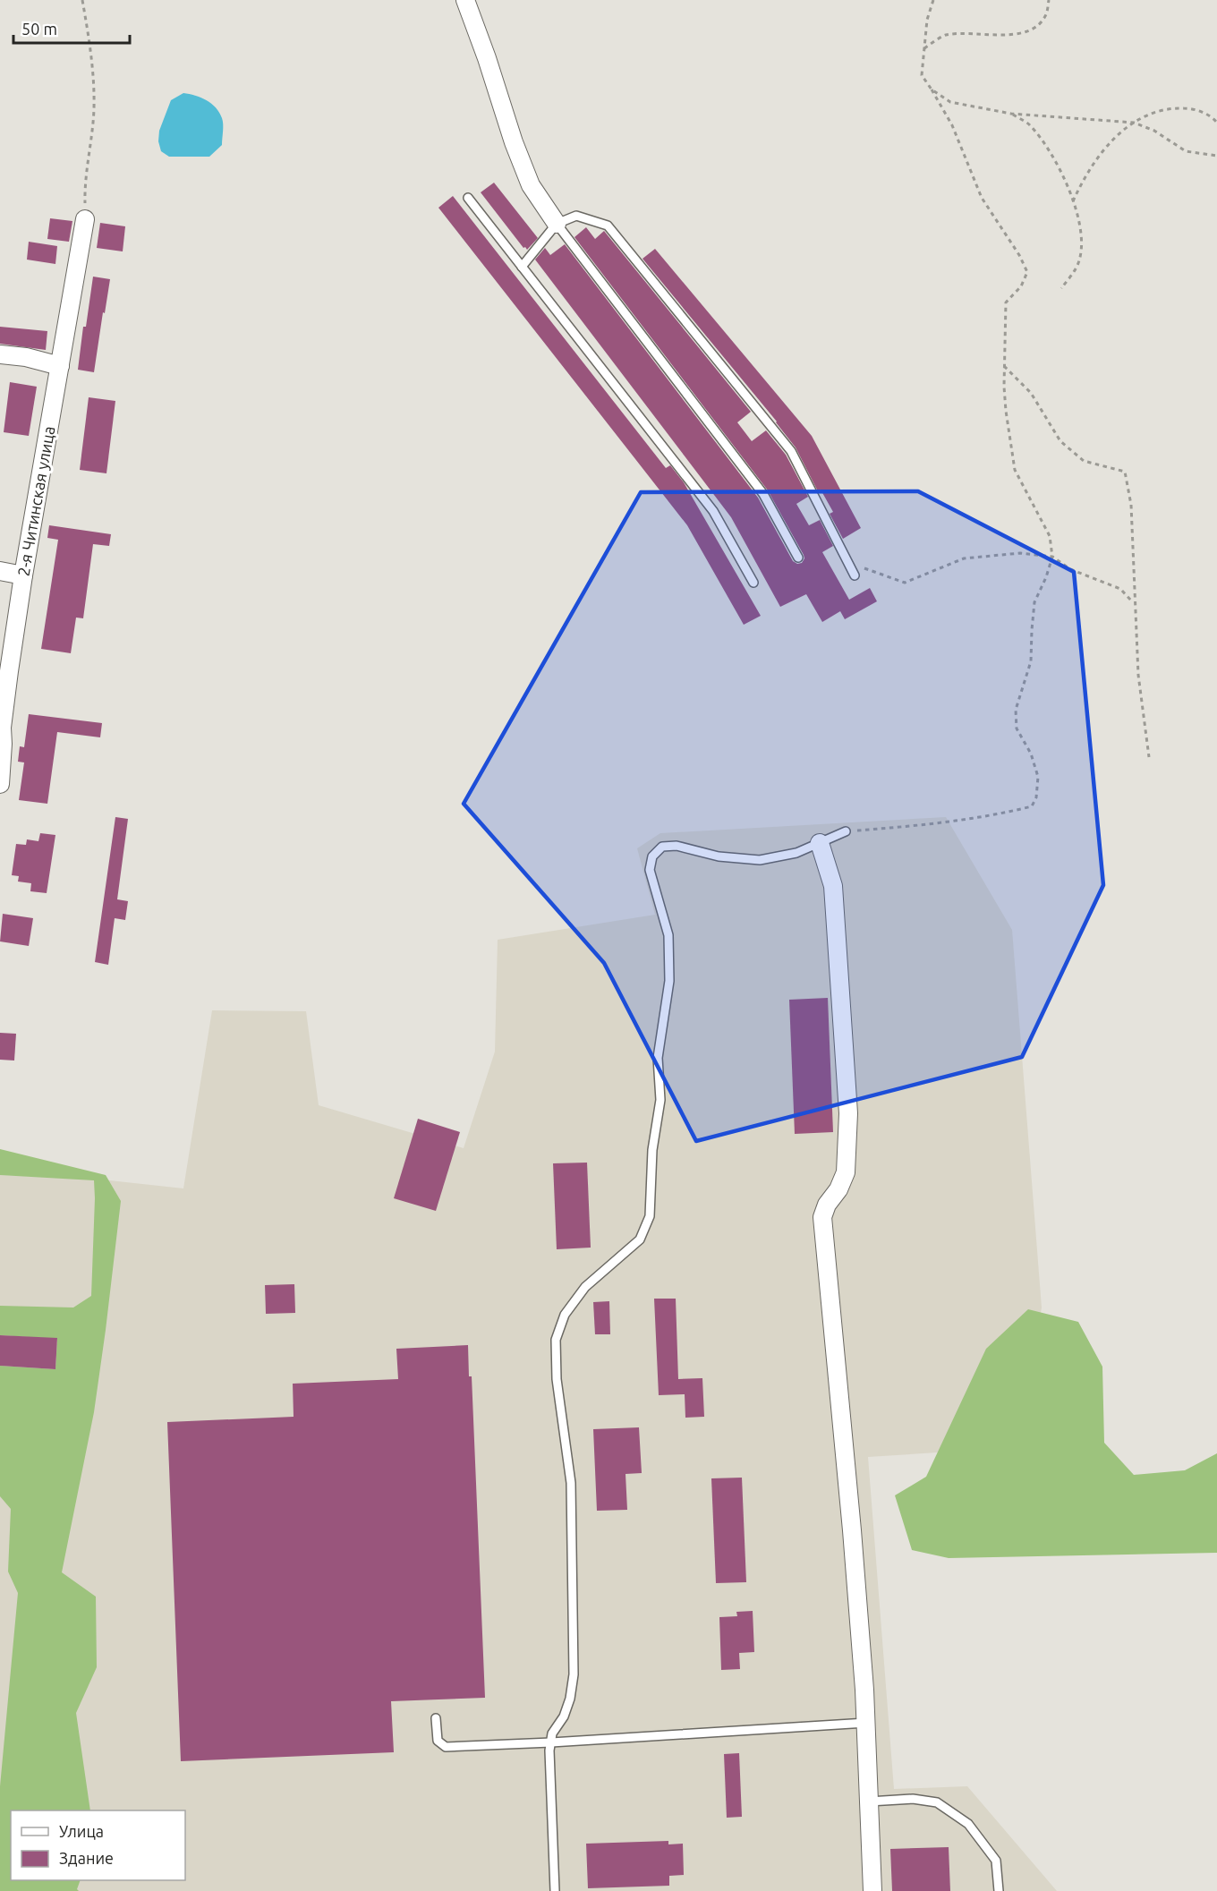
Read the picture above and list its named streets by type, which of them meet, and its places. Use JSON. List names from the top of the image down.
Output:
{
  "streets": {
    "street": ["2-я Читинская улица"]
  },
  "legend": ["Улица", "Здание"],
  "scale_bar": "50 m"
}
